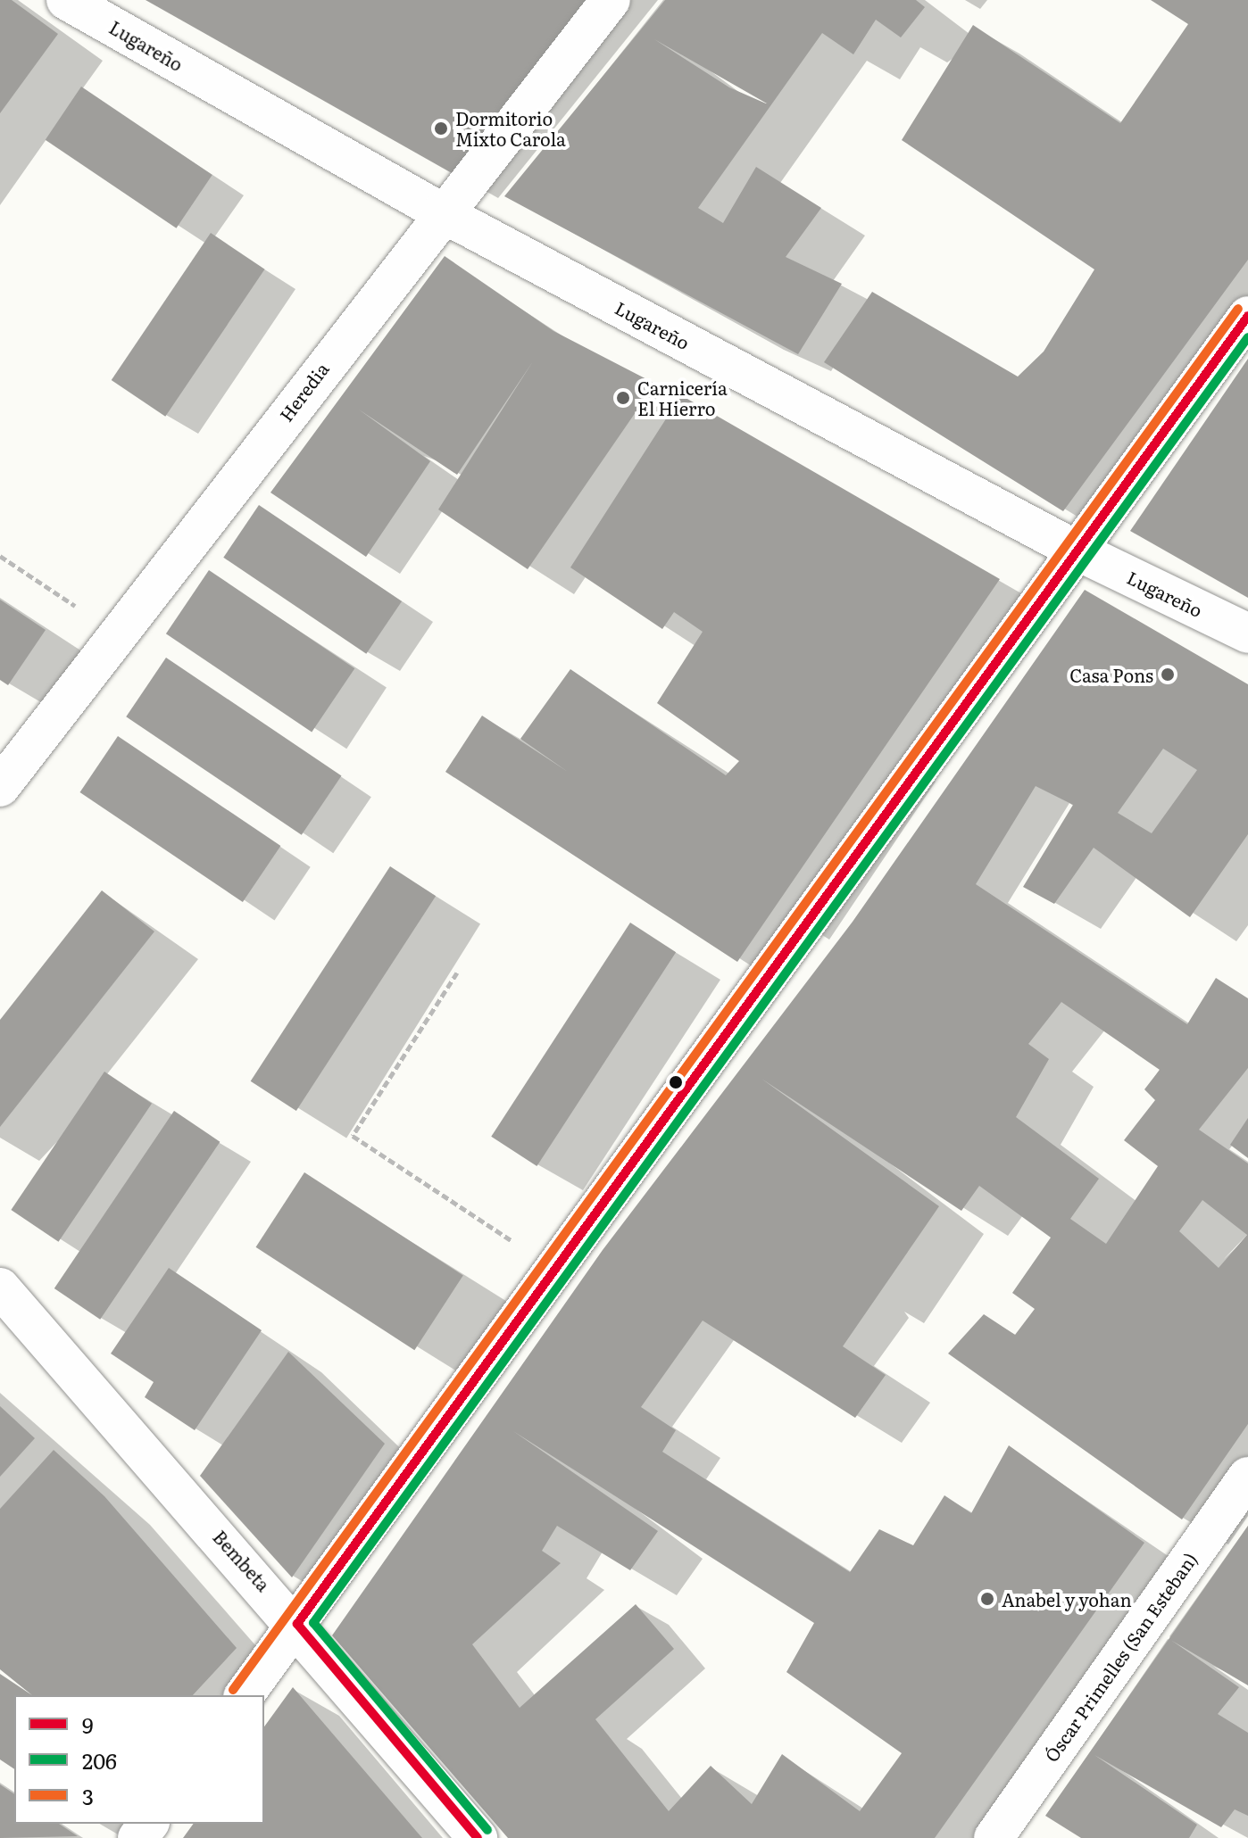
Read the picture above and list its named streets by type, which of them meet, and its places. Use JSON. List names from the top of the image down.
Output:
{
  "streets": {
    "street": [
      "Lugareño",
      "Heredia",
      "Bembeta",
      "Óscar Primelles (San Esteban)"
    ]
  },
  "crossings": [
    ["Lugareño", "Heredia"]
  ],
  "places": [
    "Dormitorio Mixto Carola",
    "Carnicería El Hierro",
    "Casa Pons",
    "Anabel y yohan"
  ],
  "lines": ["transit line 3", "transit line 9", "transit line 206"],
  "legend": ["9", "206", "3"]
}
